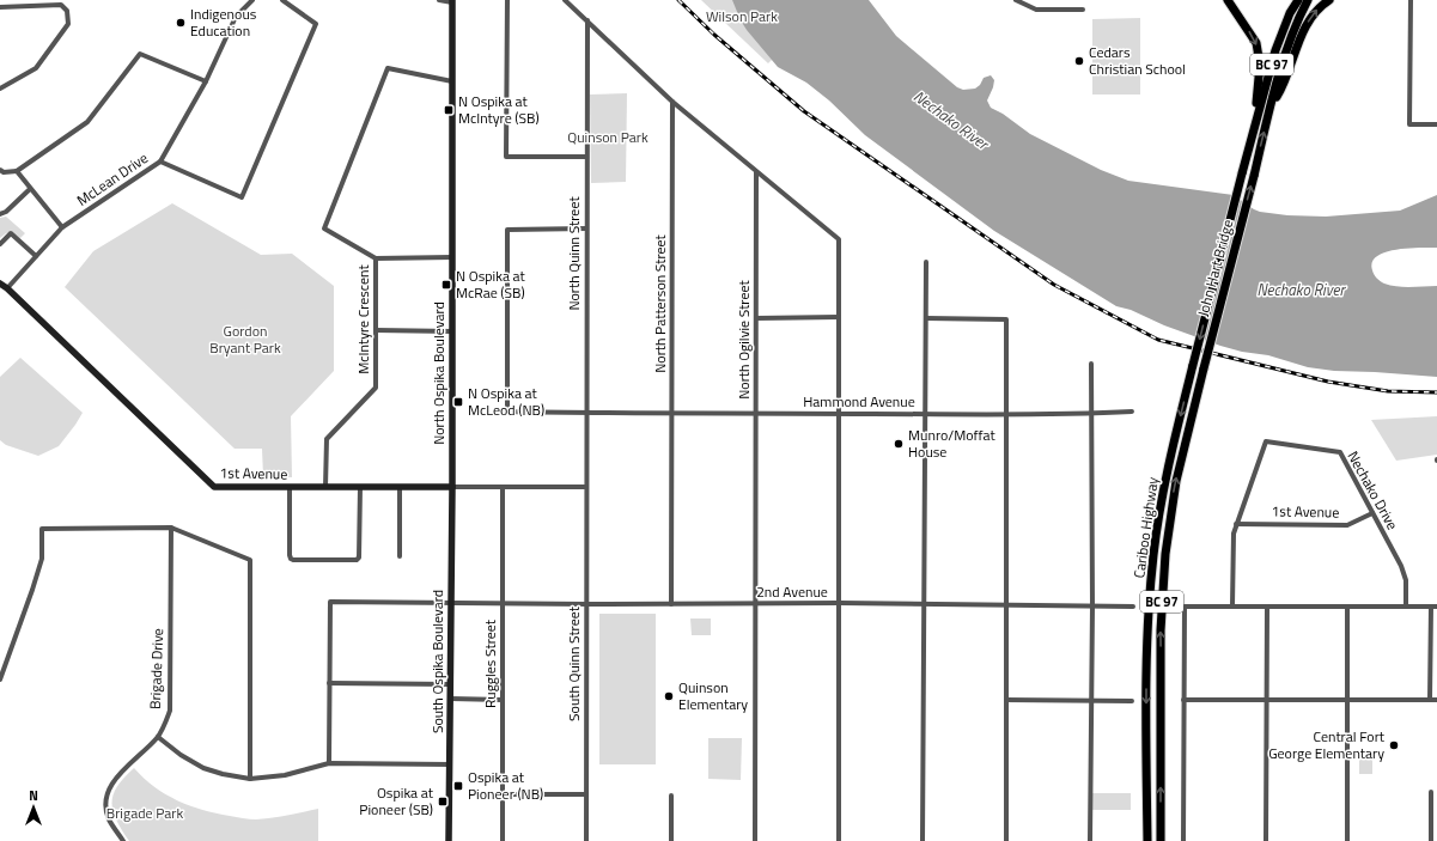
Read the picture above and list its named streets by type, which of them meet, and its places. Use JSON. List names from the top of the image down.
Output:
{
  "streets": {
    "highway": ["BC 97", "John Hart Bridge", "Cariboo Highway"],
    "street": [
      "McLean Drive",
      "North Quinn Street",
      "North Patterson Street",
      "McIntyre Crescent",
      "North Ogilvie Street",
      "North Ospika Boulevard",
      "Hammond Avenue",
      "1st Avenue",
      "Nechako Drive",
      "2nd Avenue",
      "South Ospika Boulevard",
      "Ruggles Street",
      "South Quinn Street",
      "Brigade Drive"
    ]
  },
  "crossings": [
    ["BC 97", "John Hart Bridge"],
    ["McLean Drive", "1st Avenue"],
    ["North Quinn Street", "Hammond Avenue"],
    ["North Quinn Street", "1st Avenue"],
    ["North Quinn Street", "South Quinn Street"],
    ["John Hart Bridge", "Cariboo Highway"],
    ["North Patterson Street", "Hammond Avenue"],
    ["North Patterson Street", "2nd Avenue"],
    ["McIntyre Crescent", "North Ospika Boulevard"],
    ["McIntyre Crescent", "1st Avenue"],
    ["North Ogilvie Street", "Hammond Avenue"],
    ["North Ogilvie Street", "2nd Avenue"],
    ["North Ospika Boulevard", "1st Avenue"],
    ["North Ospika Boulevard", "South Ospika Boulevard"],
    ["1st Avenue", "Nechako Drive"],
    ["1st Avenue", "South Ospika Boulevard"],
    ["1st Avenue", "Ruggles Street"],
    ["1st Avenue", "South Quinn Street"],
    ["2nd Avenue", "South Ospika Boulevard"],
    ["2nd Avenue", "Ruggles Street"],
    ["2nd Avenue", "South Quinn Street"]
  ],
  "water": ["Nechako River"],
  "parks": [
    "Wilson Park",
    "Quinson Park",
    "Gordon Bryant Park",
    "Brigade Park"
  ],
  "places": {
    "other": [
      "Indigenous Education",
      "Cedars Christian School",
      "Munro/Moffat House",
      "Quinson Elementary",
      "Central Fort George Elementary"
    ],
    "transit": [
      "N Ospika at McIntyre (SB)",
      "N Ospika at McRae (SB)",
      "N Ospika at McLeod (NB)",
      "Ospika at Pioneer (NB)",
      "Ospika at Pioneer (SB)"
    ]
  },
  "north": "top"
}
